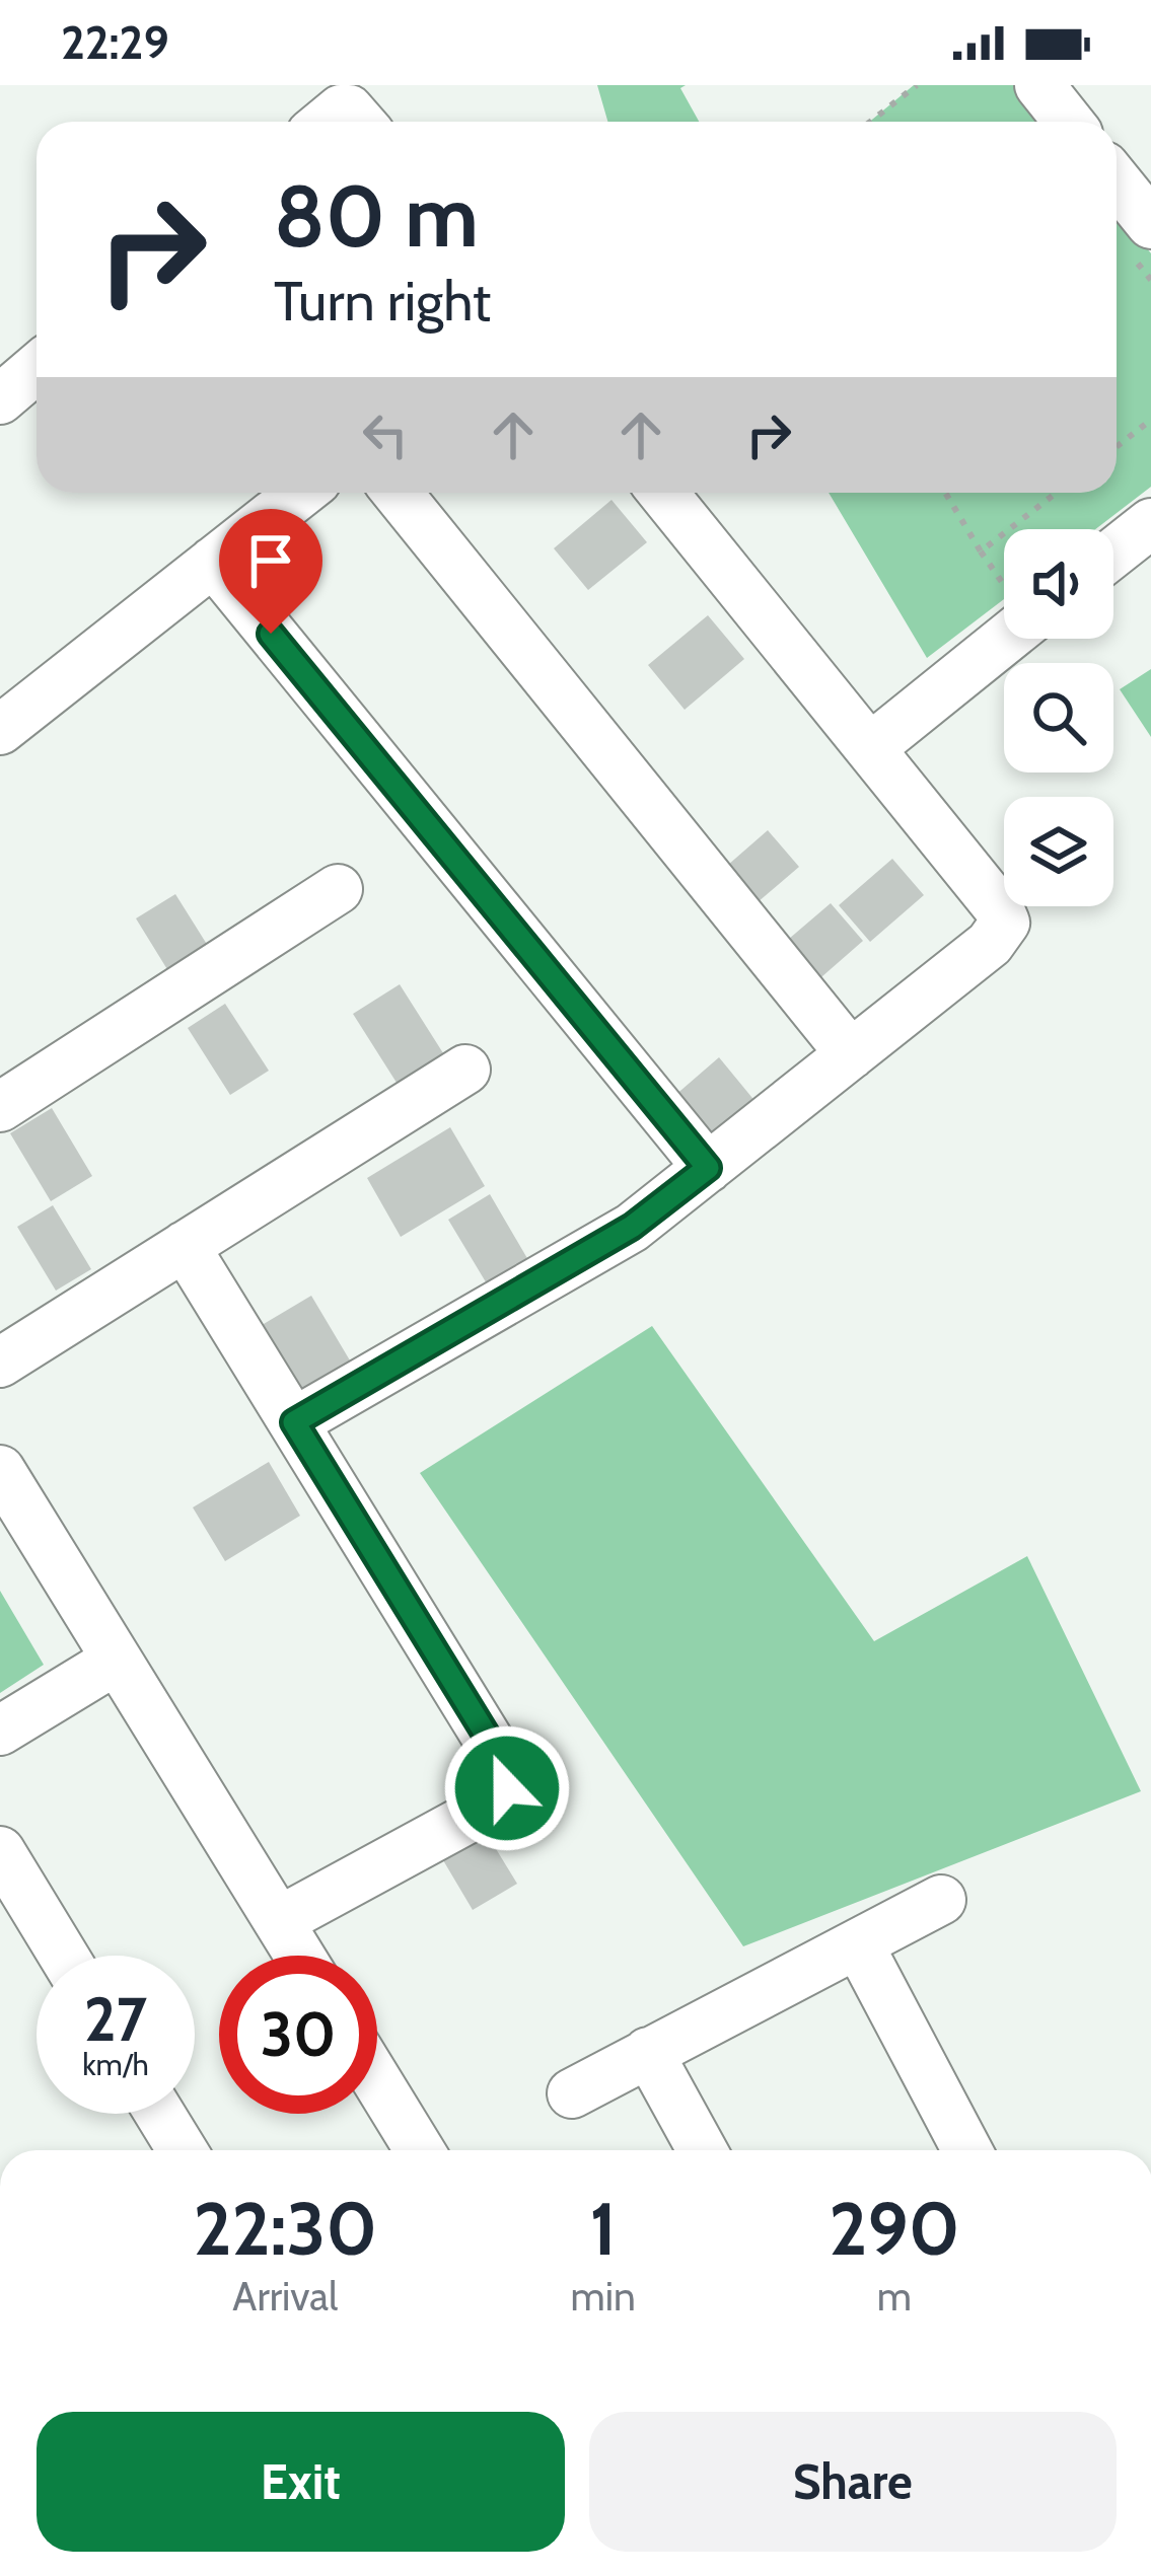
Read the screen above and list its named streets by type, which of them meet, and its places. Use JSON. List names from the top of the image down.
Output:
{
  "page": {
    "status": "22:29",
    "turn": ["80 m", "Turn right"],
    "speed": "27 km/h",
    "limit": "30",
    "eta": [
      "22:30",
      "Arrival",
      "1",
      "min",
      "290",
      "m"
    ],
    "buttons": ["Exit", "Share"]
  }
}
